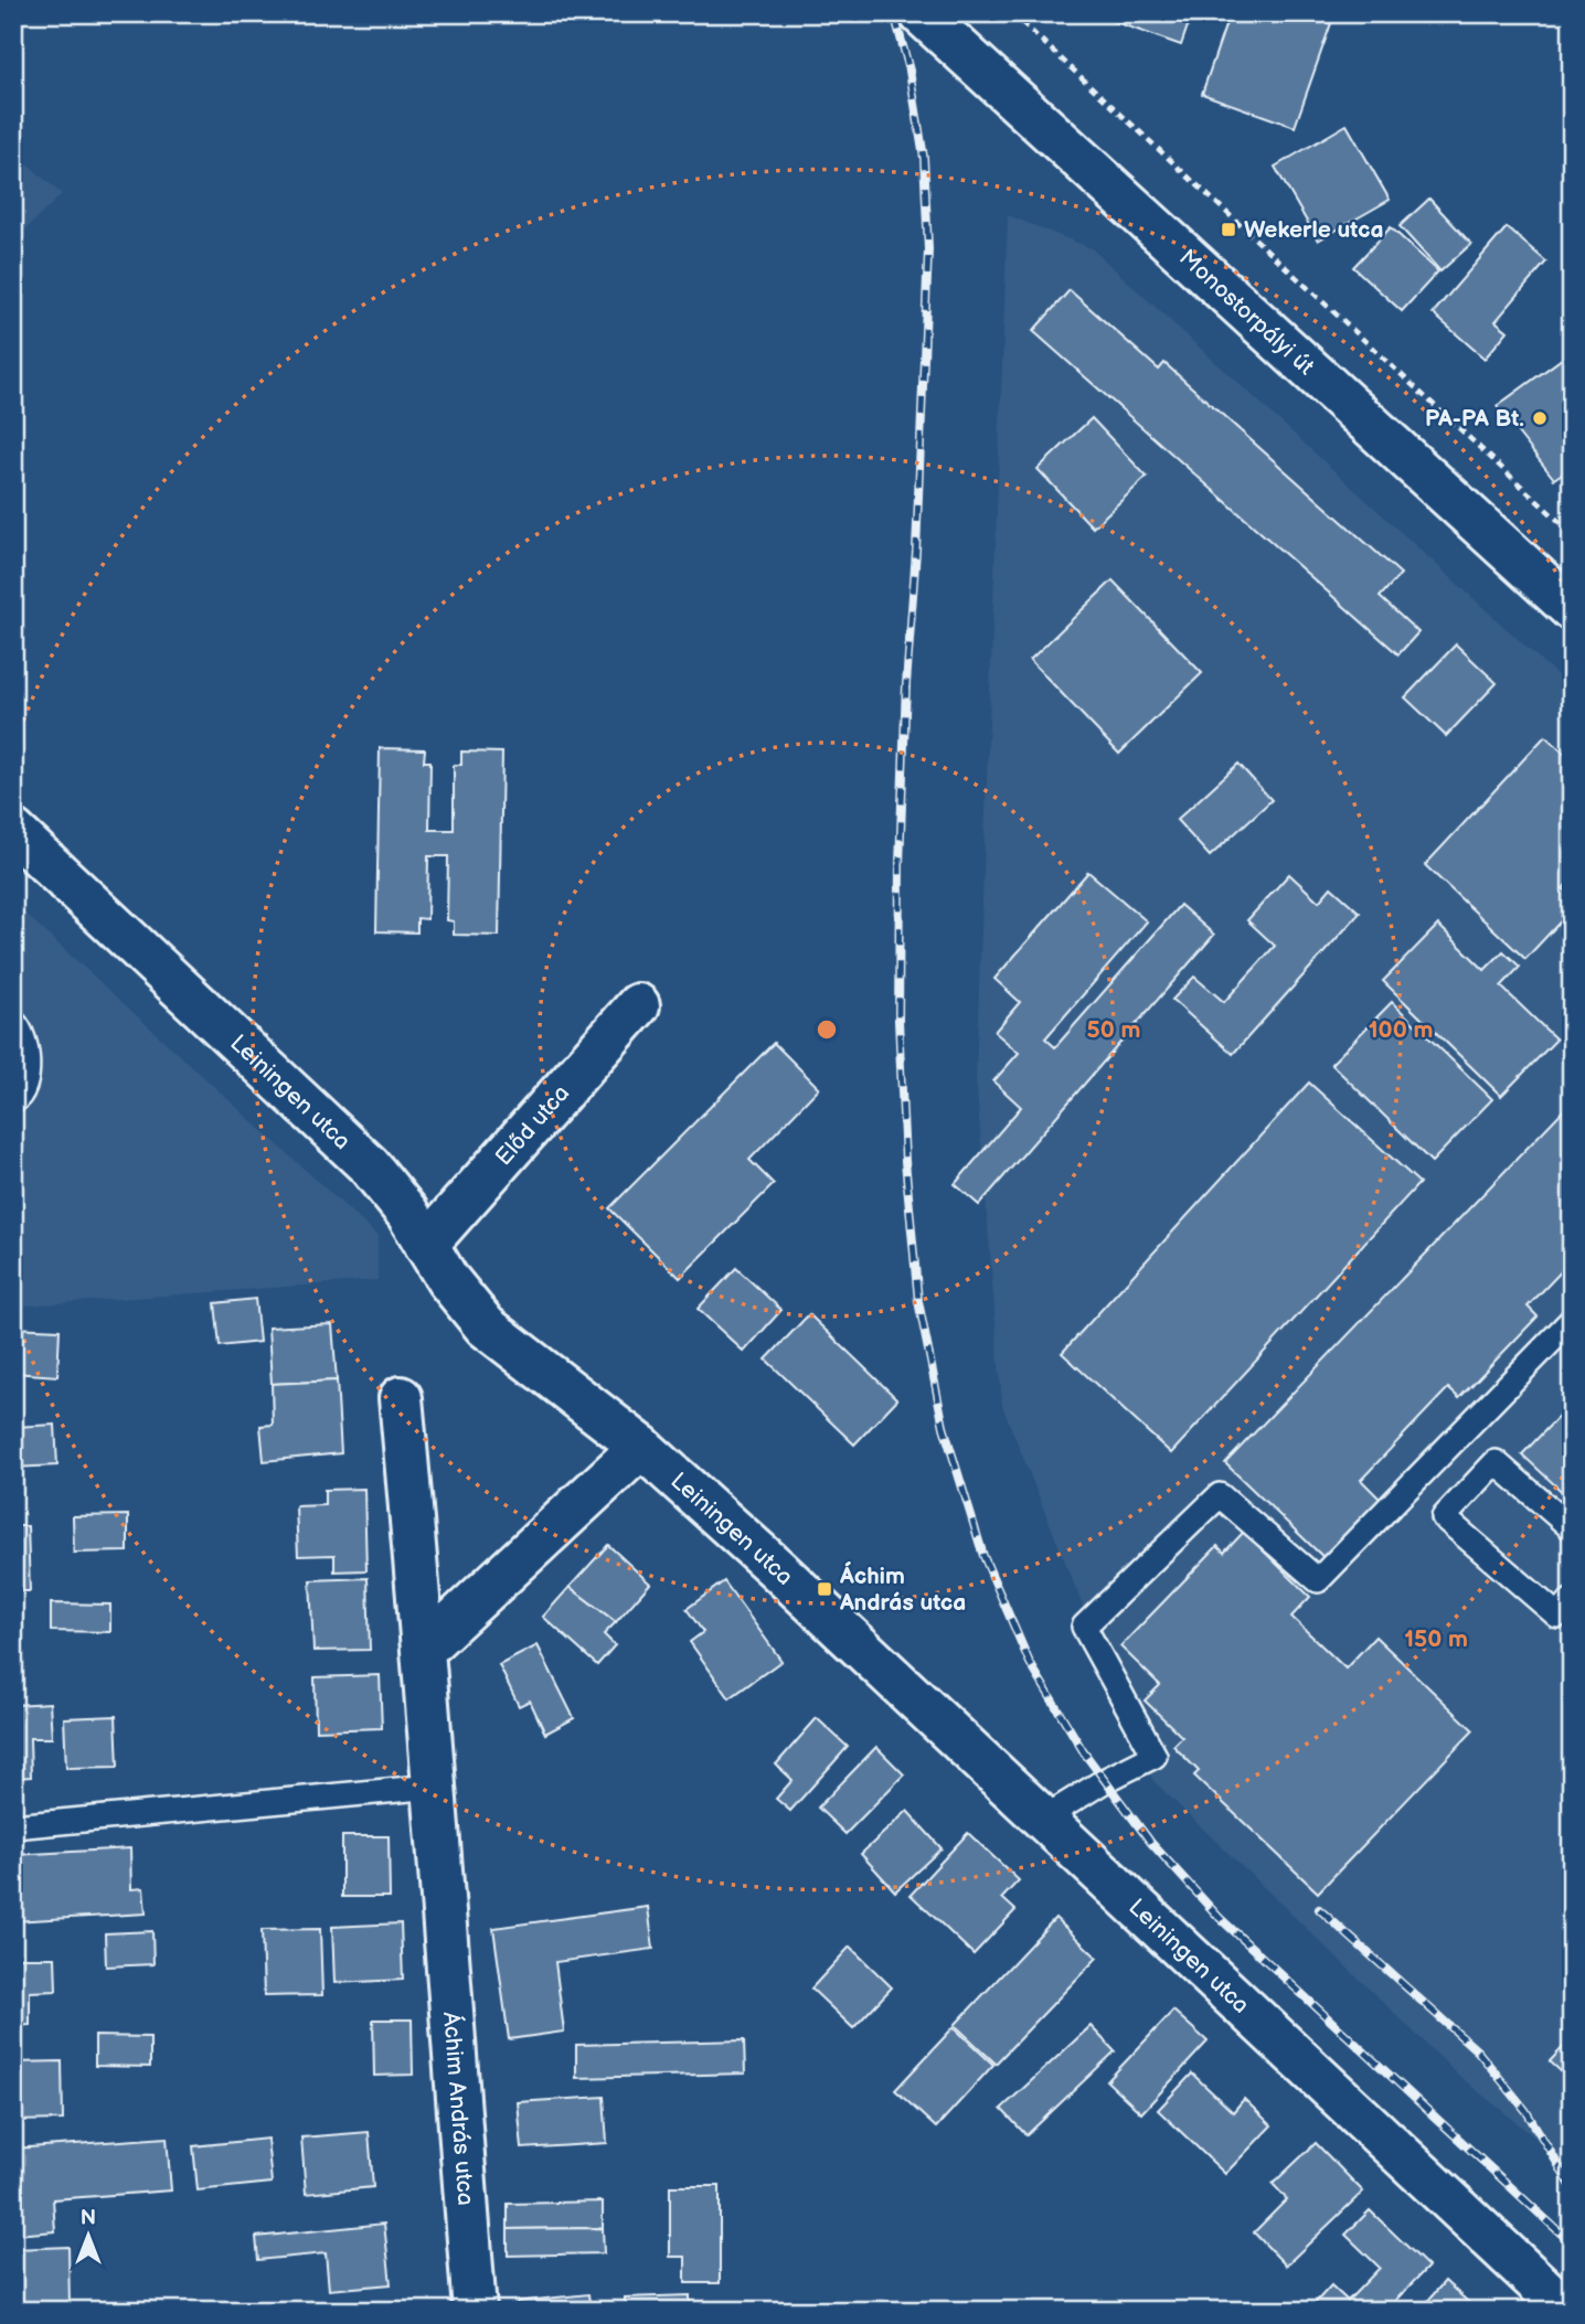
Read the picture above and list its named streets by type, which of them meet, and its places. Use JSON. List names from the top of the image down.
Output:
{
  "streets": {
    "street": [
      "Monostorpályi út",
      "Leiningen utca",
      "Előd utca",
      "Áchim András utca"
    ]
  },
  "crossings": [
    ["Leiningen utca", "Előd utca"]
  ],
  "places": {
    "transit": ["Wekerle utca", "Áchim András utca"],
    "other": ["PA-PA Bt."]
  },
  "north": "top",
  "rings": ["50 m", "100 m", "150 m"]
}
